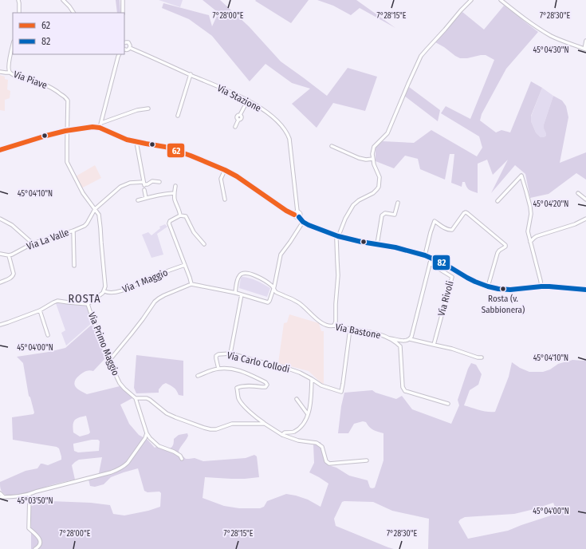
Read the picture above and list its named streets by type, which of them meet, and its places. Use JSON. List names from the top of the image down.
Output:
{
  "streets": {
    "street": [
      "Via Piave",
      "Via Stazione",
      "Via La Valle",
      "Via 1 Maggio",
      "Via Rivoli",
      "Via Bastone",
      "Via Primo Maggio",
      "Via Carlo Collodi"
    ]
  },
  "crossings": [
    ["Via Stazione", "Via Rivoli"],
    ["Via Bastone", "Via Carlo Collodi"]
  ],
  "districts": ["ROSTA"],
  "places": ["Rosta (v. Sabbionera)"],
  "lines": ["transit line 62", "transit line 82"],
  "legend": ["62", "82"],
  "coordinates": [
    "7°28'00\"E",
    "7°28'15\"E",
    "7°28'30\"E",
    "45°04'30\"N",
    "45°04'10\"N",
    "45°04'20\"N",
    "45°04'00\"N",
    "45°03'50\"N"
  ]
}
